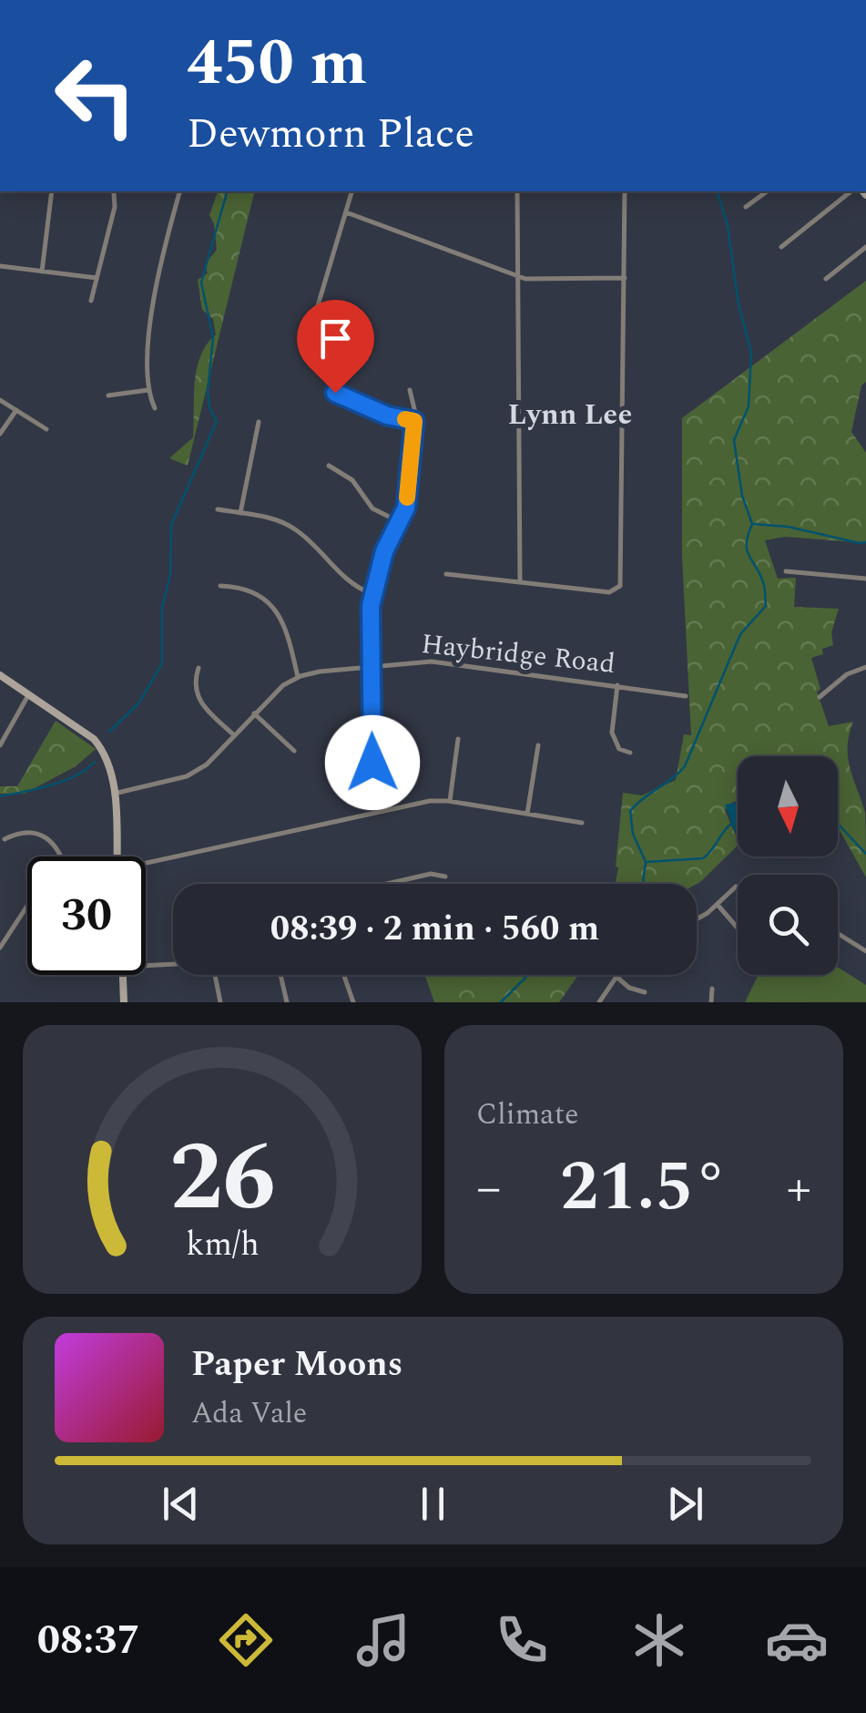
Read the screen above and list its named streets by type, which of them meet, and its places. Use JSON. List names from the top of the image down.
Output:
{
  "streets": {
    "street": ["Haybridge Road"]
  },
  "districts": ["Lynn Lee"],
  "north": "bottom",
  "page": {
    "turn": ["450 m", "Dewmorn Place"],
    "limit": "30",
    "trip": "08:39 · 2 min · 560 m",
    "tile": "Climate",
    "heat": ["−", "21.5°", "+"],
    "song": ["Paper Moons", "Ada Vale"],
    "tabs": "08:37",
    "gauge": ["26", "km/h"]
  }
}
